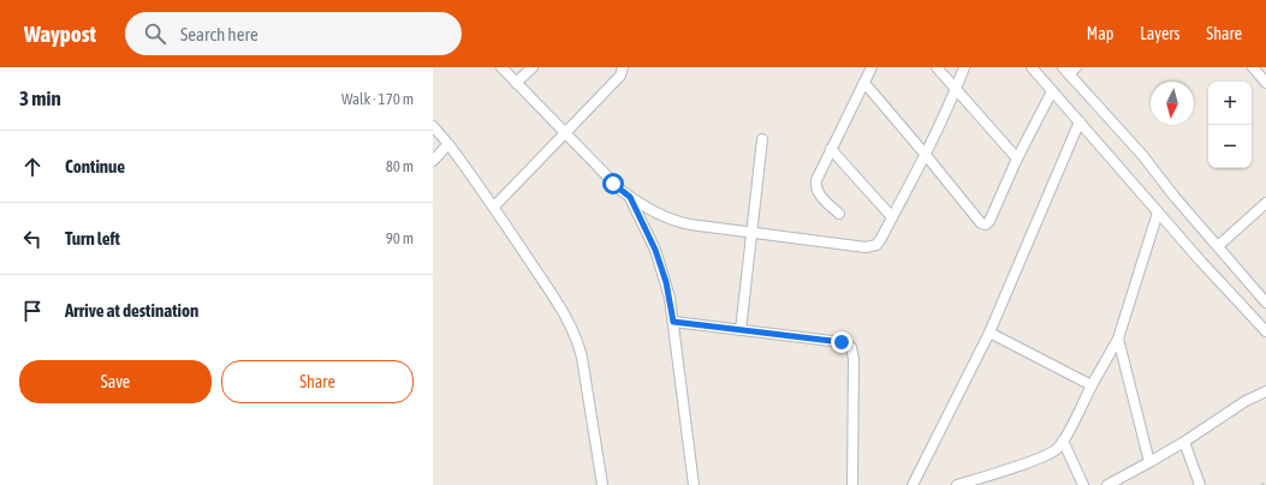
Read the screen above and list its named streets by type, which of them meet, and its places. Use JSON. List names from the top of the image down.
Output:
{
  "north": "bottom",
  "page": {
    "header": "Waypost",
    "search": "Search here",
    "nav": ["Map", "Layers", "Share"],
    "heading": ["3 min", "Walk · 170 m"],
    "map_buttons": ["+", "−"],
    "list": [
      ["Continue", "80 m"],
      ["Turn left", "90 m"],
      "Arrive at destination"
    ],
    "buttons": ["Save", "Share"]
  }
}
